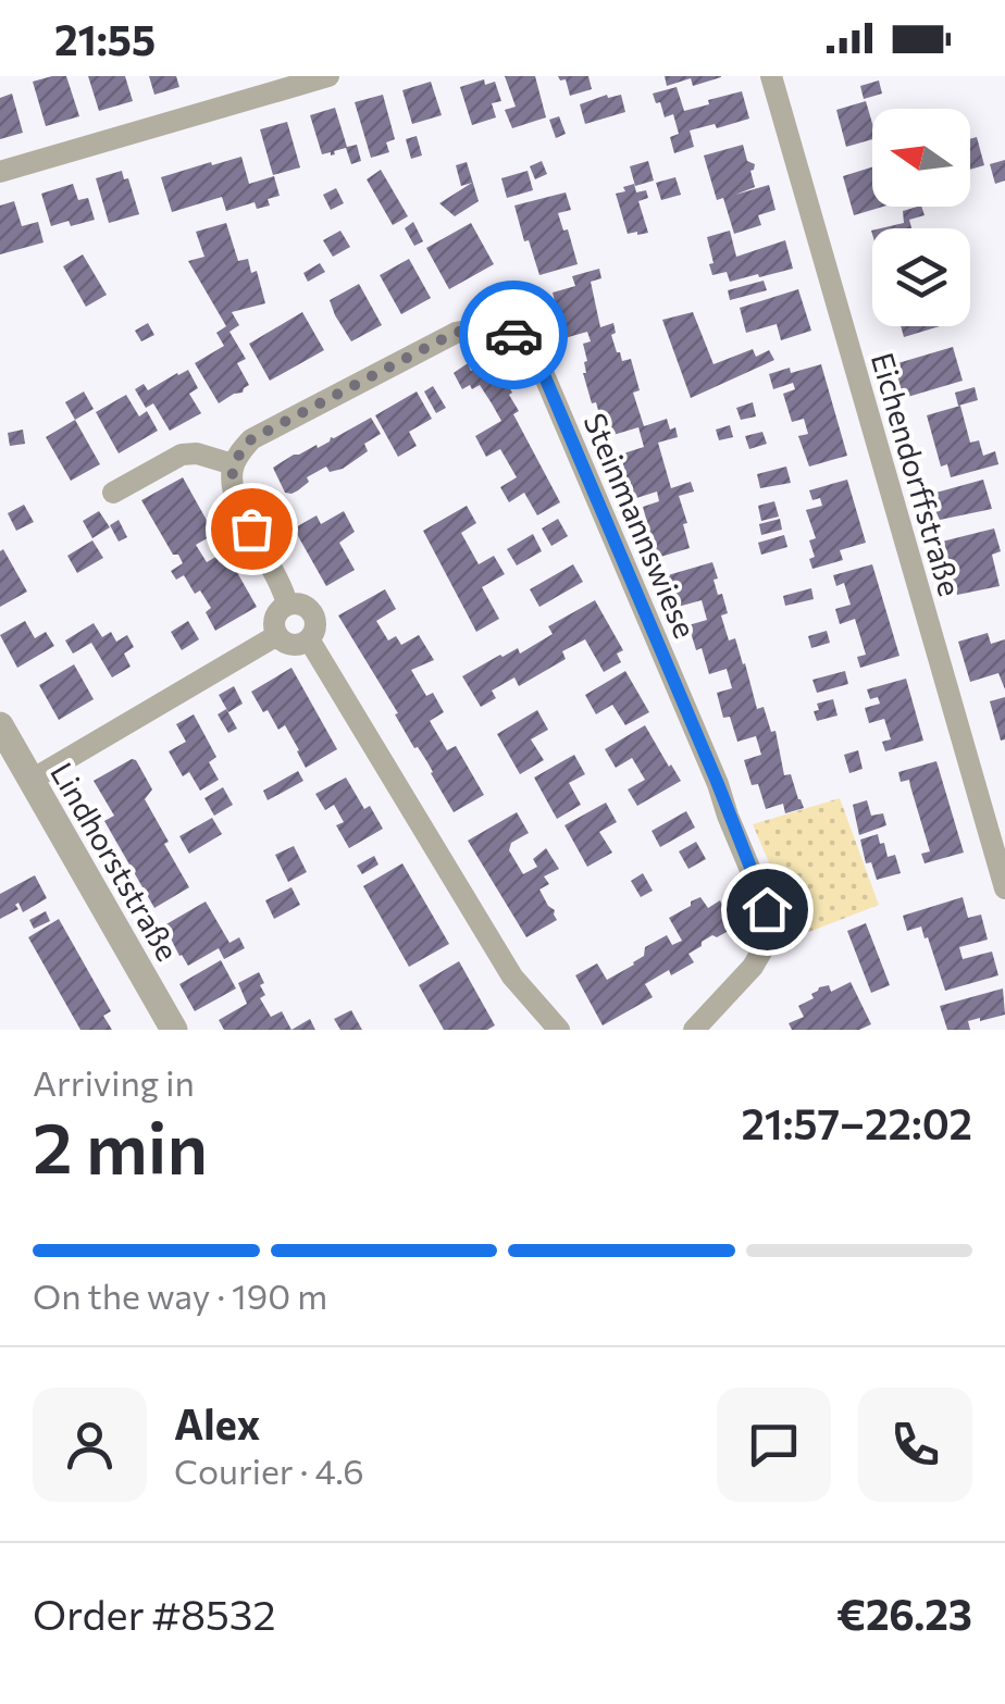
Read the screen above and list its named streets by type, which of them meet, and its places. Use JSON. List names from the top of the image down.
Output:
{
  "streets": {
    "street": ["Eichendorffstraße", "Steinmannswiese", "Lindhorststraße"]
  },
  "north": "left",
  "page": {
    "status": "21:55",
    "heading": ["2 min", "Arriving in", "21:57–22:02"],
    "panel": [
      "Alex",
      "Courier · 4.6",
      "Order #8532",
      "€26.23"
    ],
    "bar": "On the way · 190 m"
  }
}
